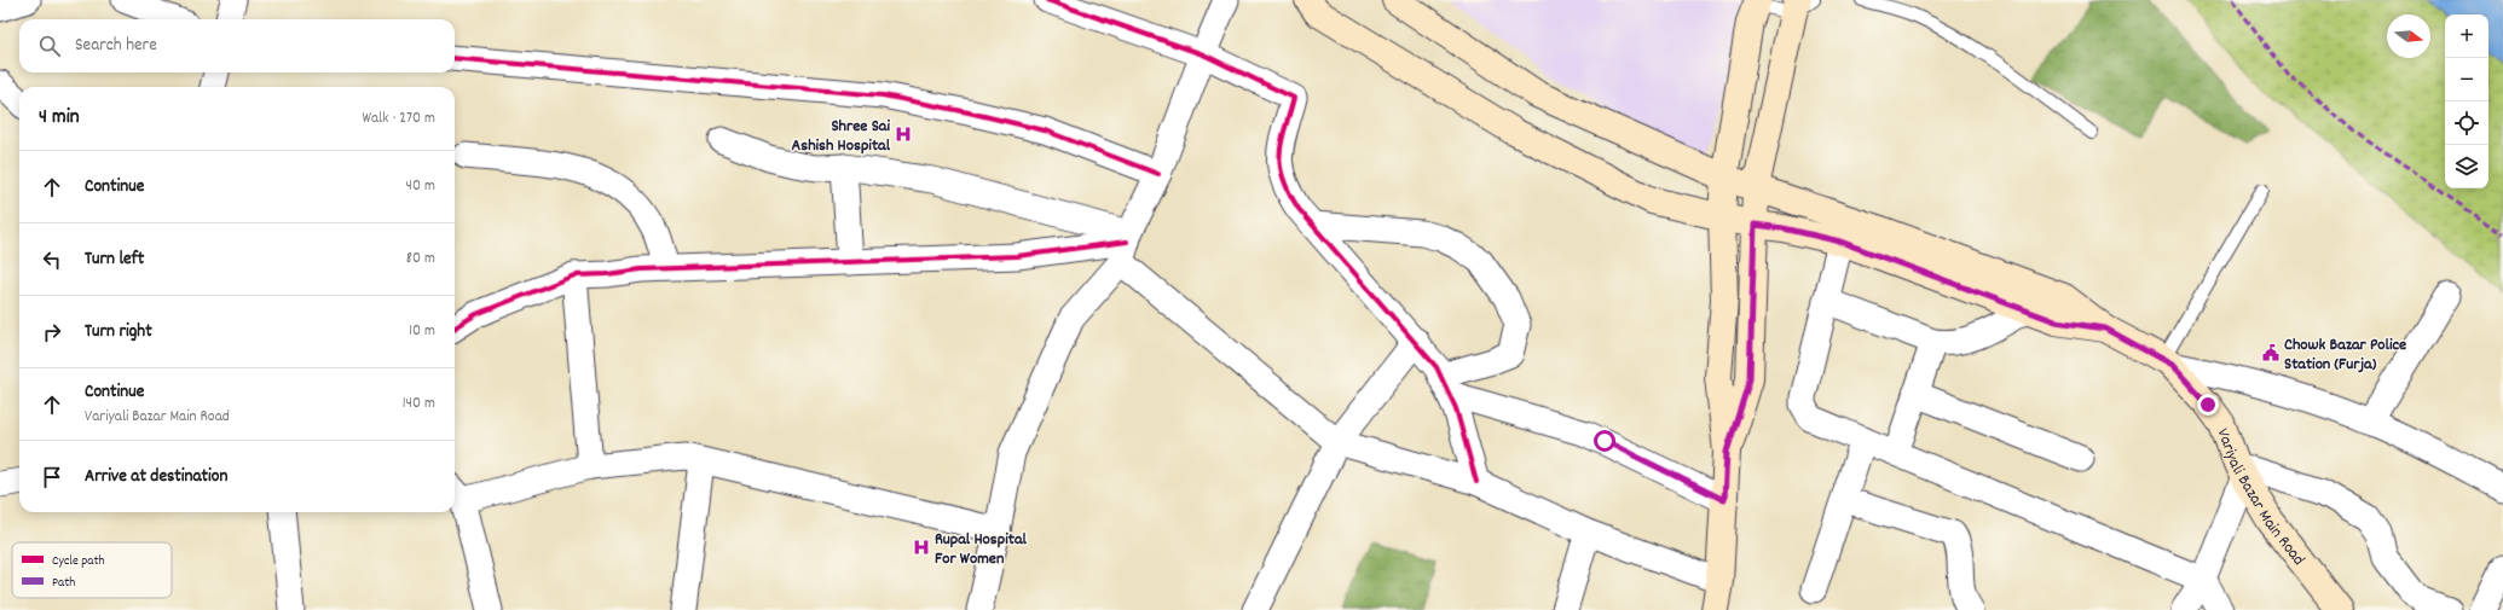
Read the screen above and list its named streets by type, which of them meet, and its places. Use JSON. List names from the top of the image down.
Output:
{
  "streets": {
    "main road": ["Variyali Bazar Main Road"]
  },
  "places": {
    "hospital": ["Shree Sai Ashish Hospital", "Rupal Hospital For Women"],
    "public building": ["Chowk Bazar Police Station (Furja)"]
  },
  "legend": ["Cycle path", "Path"],
  "north": "right",
  "page": {
    "map_buttons": ["+", "−"],
    "search": "Search here",
    "heading": ["4 min", "Walk · 270 m"],
    "list": [
      ["Continue", "40 m"],
      ["Turn left", "80 m"],
      ["Turn right", "10 m"],
      ["Continue", "Variyali Bazar Main Road", "140 m"],
      "Arrive at destination"
    ]
  }
}
